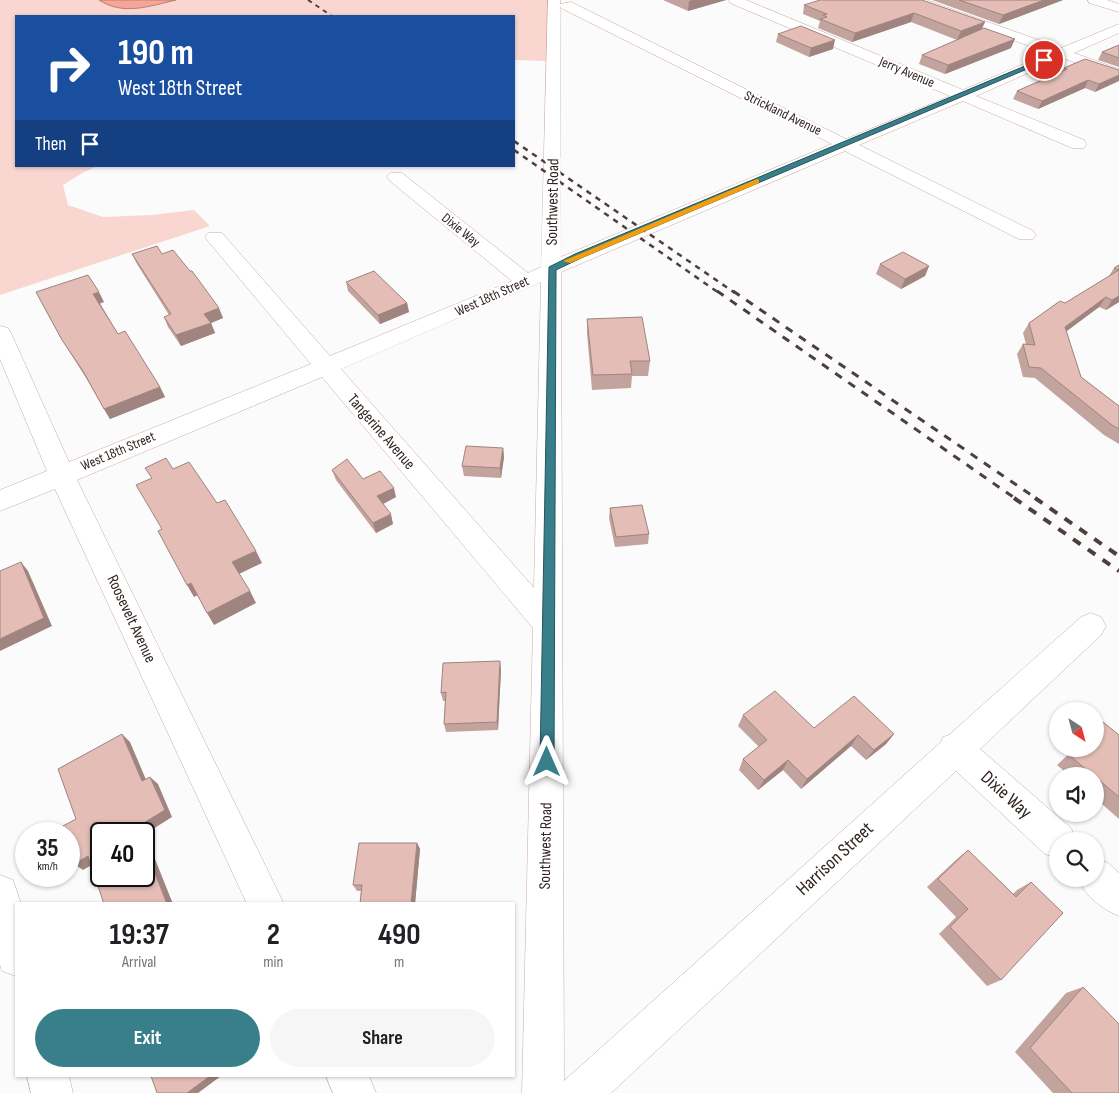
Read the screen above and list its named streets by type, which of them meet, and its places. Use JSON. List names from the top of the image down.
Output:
{
  "streets": {
    "street": [
      "Jerry Avenue",
      "Strickland Avenue",
      "Southwest Road",
      "Dixie Way",
      "West 18th Street",
      "Tangerine Avenue",
      "Roosevelt Avenue",
      "Harrison Street"
    ]
  },
  "crossings": [
    ["Jerry Avenue", "West 18th Street"],
    ["Strickland Avenue", "Southwest Road"],
    ["Strickland Avenue", "West 18th Street"],
    ["Southwest Road", "Dixie Way"],
    ["Southwest Road", "West 18th Street"],
    ["Southwest Road", "Tangerine Avenue"],
    ["Dixie Way", "West 18th Street"],
    ["Dixie Way", "Harrison Street"],
    ["West 18th Street", "Tangerine Avenue"],
    ["West 18th Street", "Roosevelt Avenue"]
  ],
  "north": "bottom right",
  "page": {
    "turn": ["190 m", "West 18th Street"],
    "then": "Then",
    "speed": "35 km/h",
    "limit": "40",
    "eta": [
      "19:37",
      "Arrival",
      "2",
      "min",
      "490",
      "m"
    ],
    "buttons": ["Exit", "Share"]
  }
}
